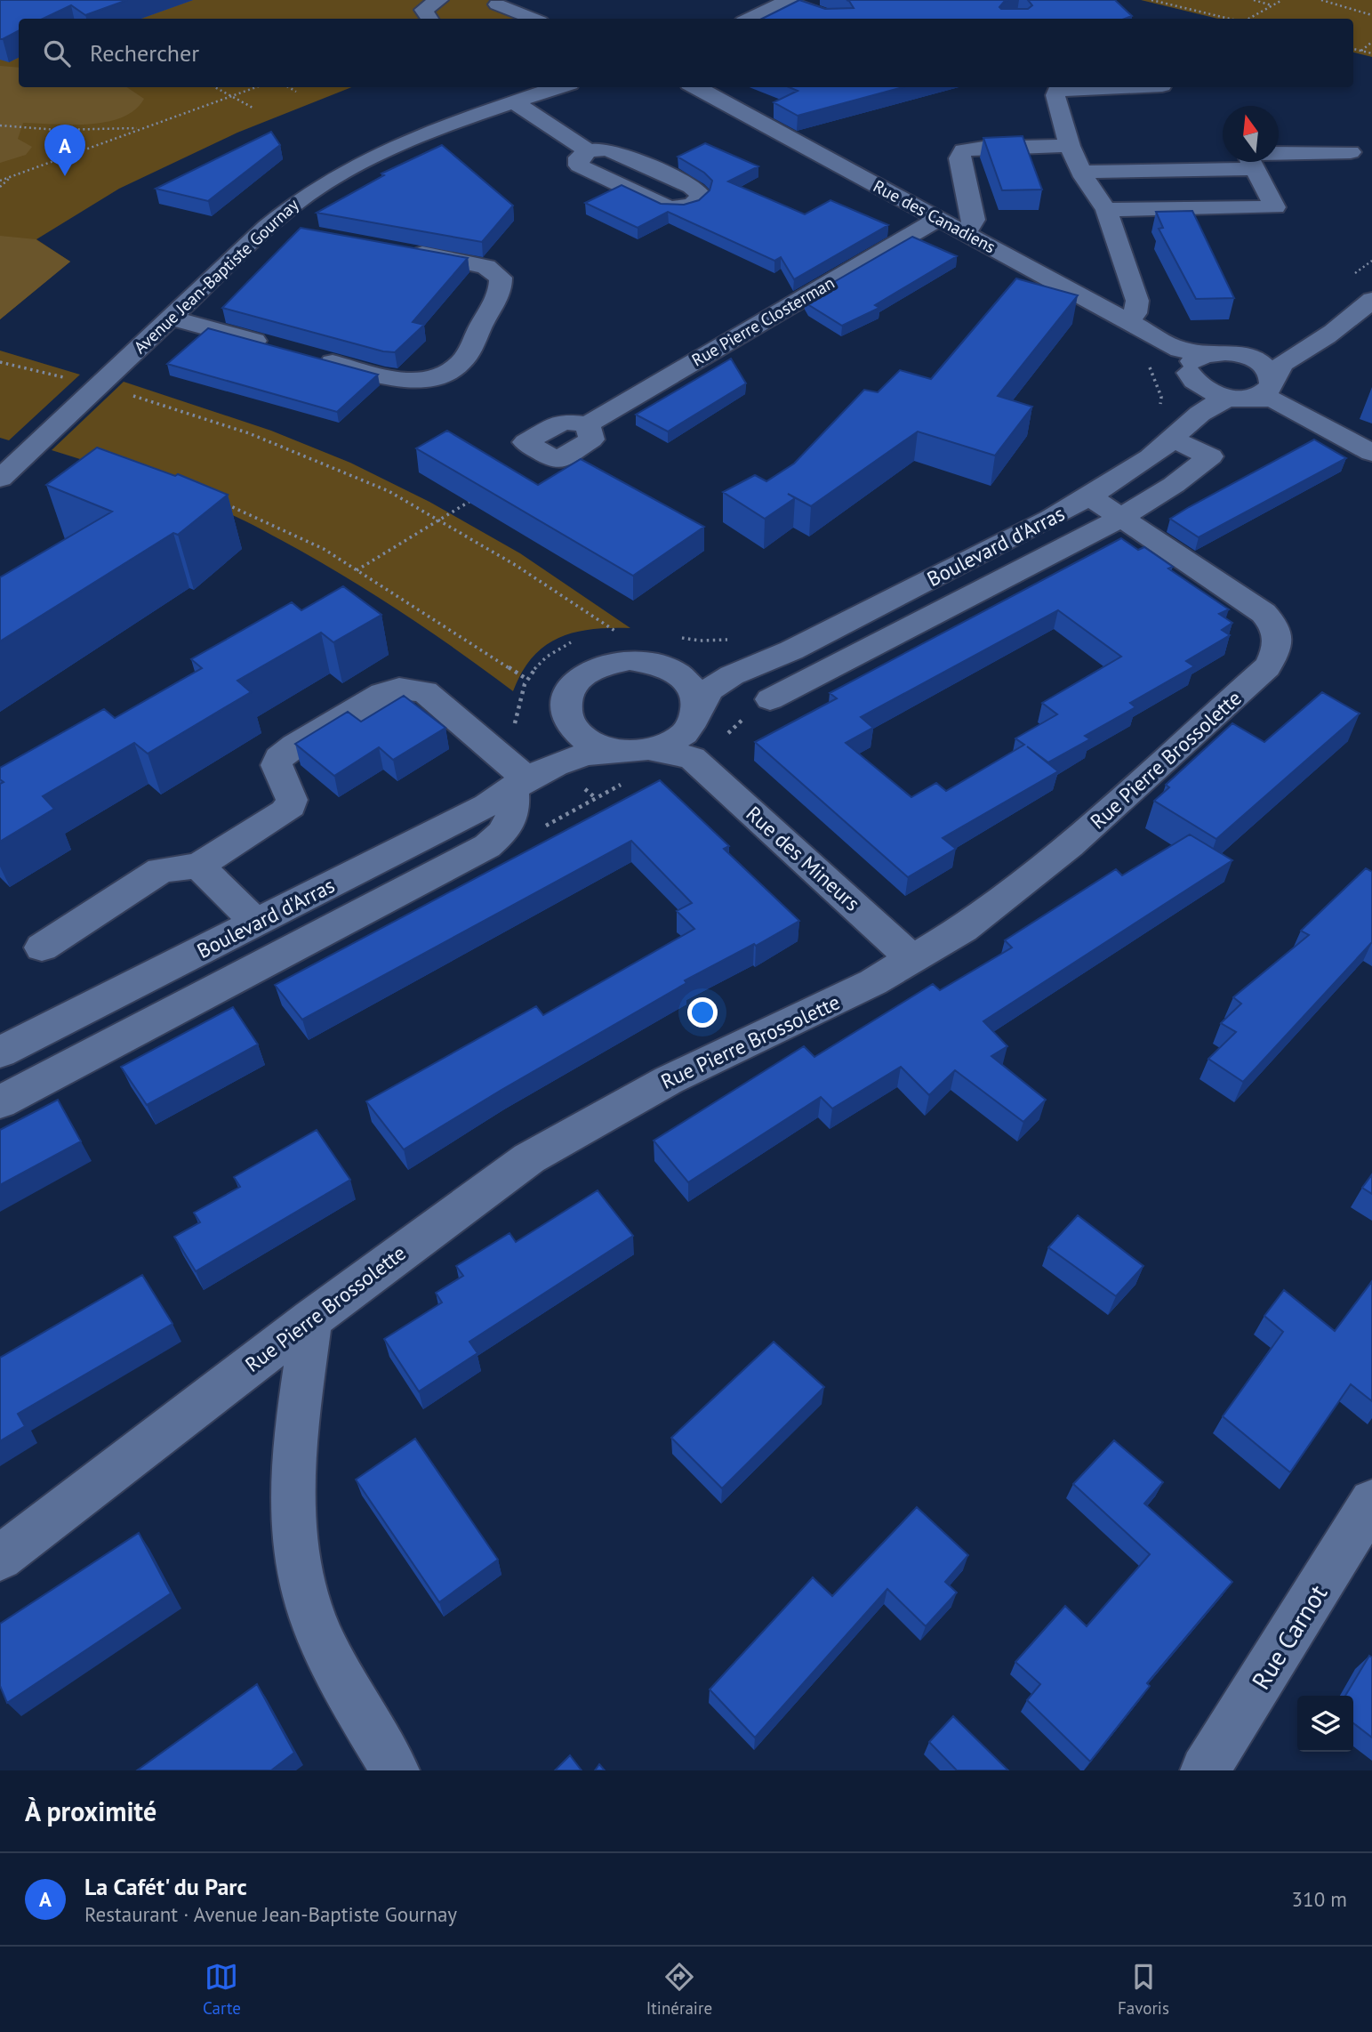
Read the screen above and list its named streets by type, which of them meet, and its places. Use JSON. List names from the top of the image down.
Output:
{
  "streets": {
    "street": [
      "Rue des Canadiens",
      "Avenue Jean-Baptiste Gournay",
      "Rue Pierre Closterman",
      "Boulevard d'Arras",
      "Rue Pierre Brossolette",
      "Rue des Mineurs",
      "Rue Carnot"
    ]
  },
  "crossings": [
    ["Rue des Canadiens", "Rue Pierre Closterman"],
    ["Rue des Canadiens", "Boulevard d'Arras"],
    ["Boulevard d'Arras", "Rue Pierre Brossolette"],
    ["Boulevard d'Arras", "Rue des Mineurs"],
    ["Rue Pierre Brossolette", "Rue des Mineurs"]
  ],
  "north": "top",
  "page": {
    "search": "Rechercher",
    "pins": "A",
    "heading": "À proximité",
    "list": [
      {
        "mark": "A",
        "name": "La Cafét' du Parc",
        "note": "Restaurant · Avenue Jean-Baptiste Gournay",
        "value": "310 m"
      }
    ],
    "nav": ["Carte", "Itinéraire", "Favoris"]
  }
}
